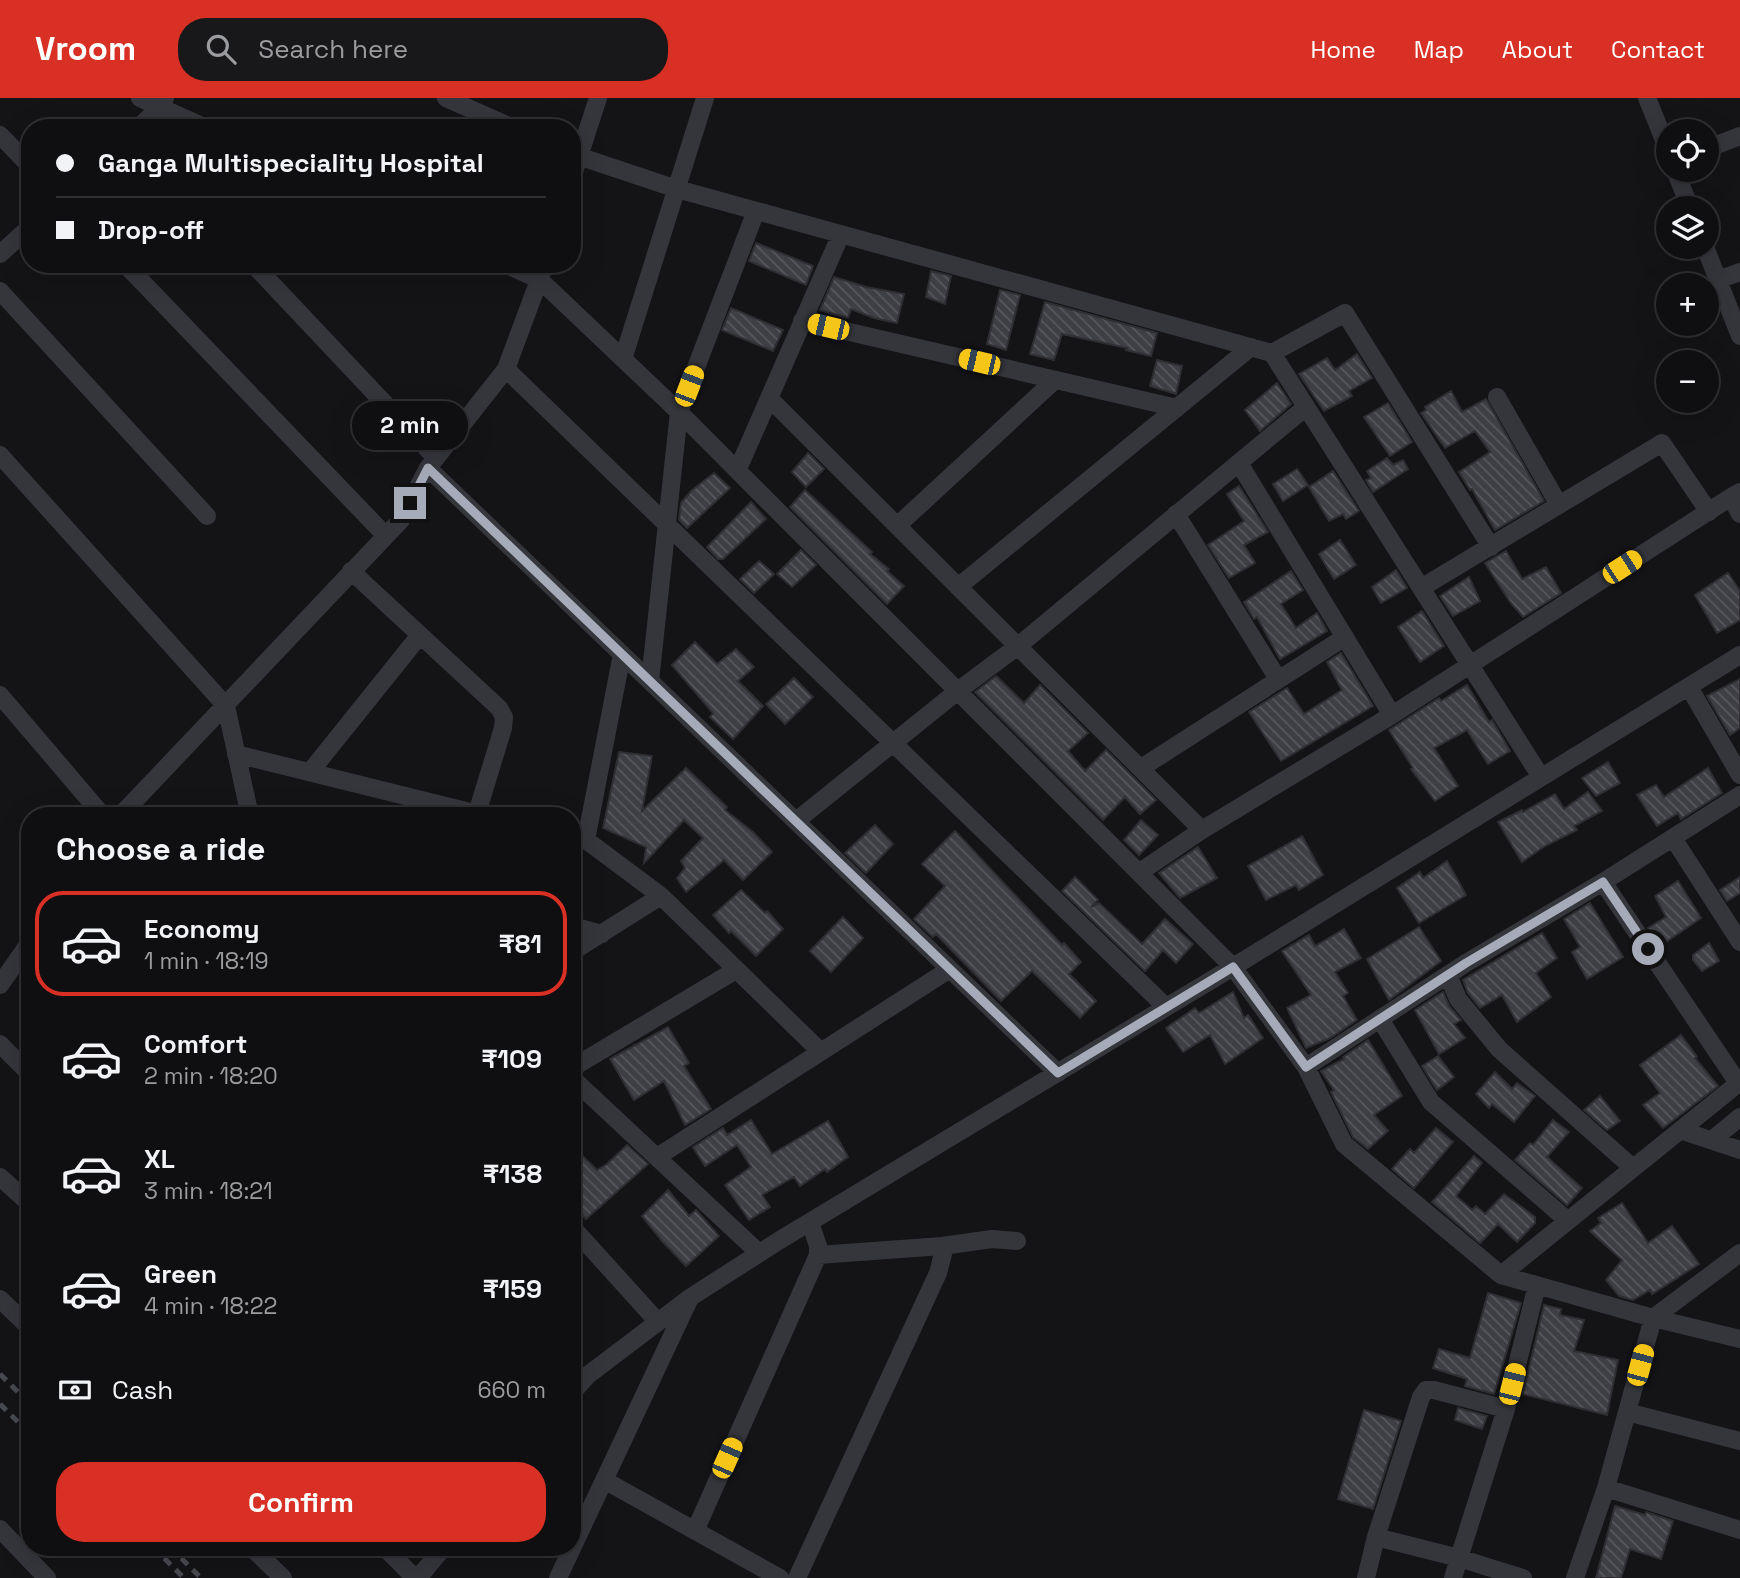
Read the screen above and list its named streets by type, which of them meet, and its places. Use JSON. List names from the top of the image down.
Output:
{
  "page": {
    "header": "Vroom",
    "search": "Search here",
    "nav": [
      "Home",
      "Map",
      "About",
      "Contact"
    ],
    "map_buttons": ["+", "−"],
    "banner": ["Ganga Multispeciality Hospital", "Drop-off"],
    "bubble": "2 min",
    "heading": "Choose a ride",
    "list": [
      {
        "name": "Economy",
        "note": "1 min · 18:19",
        "value": "₹81"
      },
      {
        "name": "Comfort",
        "note": "2 min · 18:20",
        "value": "₹109"
      },
      {
        "name": "XL",
        "note": "3 min · 18:21",
        "value": "₹138"
      },
      {
        "name": "Green",
        "note": "4 min · 18:22",
        "value": "₹159"
      }
    ],
    "pay": ["Cash", "660 m"],
    "buttons": "Confirm"
  }
}
